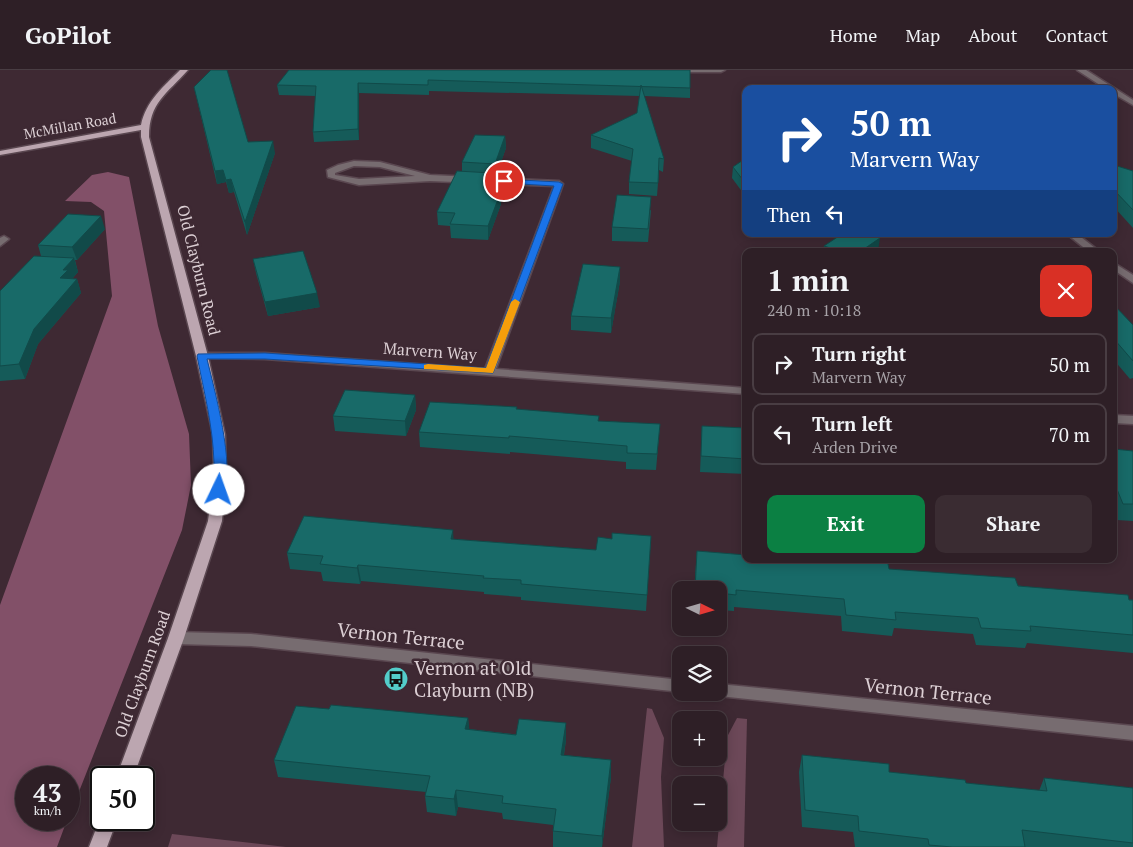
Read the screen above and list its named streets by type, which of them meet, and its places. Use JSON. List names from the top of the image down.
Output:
{
  "streets": {
    "main road": ["McMillan Road", "Old Clayburn Road"],
    "street": ["Marvern Way", "Vernon Terrace"]
  },
  "crossings": [
    ["McMillan Road", "Old Clayburn Road"],
    ["Old Clayburn Road", "Marvern Way"],
    ["Old Clayburn Road", "Vernon Terrace"]
  ],
  "places": {
    "bus stop": ["Vernon at Old Clayburn (NB)"]
  },
  "north": "right",
  "page": {
    "header": "GoPilot",
    "nav": [
      "Home",
      "Map",
      "About",
      "Contact"
    ],
    "turn": ["50 m", "Marvern Way"],
    "then": "Then",
    "heading": ["1 min", "240 m · 10:18"],
    "list": [
      {
        "name": "Turn right",
        "note": "Marvern Way",
        "value": "50 m"
      },
      {
        "name": "Turn left",
        "note": "Arden Drive",
        "value": "70 m"
      }
    ],
    "buttons": ["Exit", "Share"],
    "map_buttons": ["+", "−"],
    "speed": "43 km/h",
    "limit": "50"
  }
}
